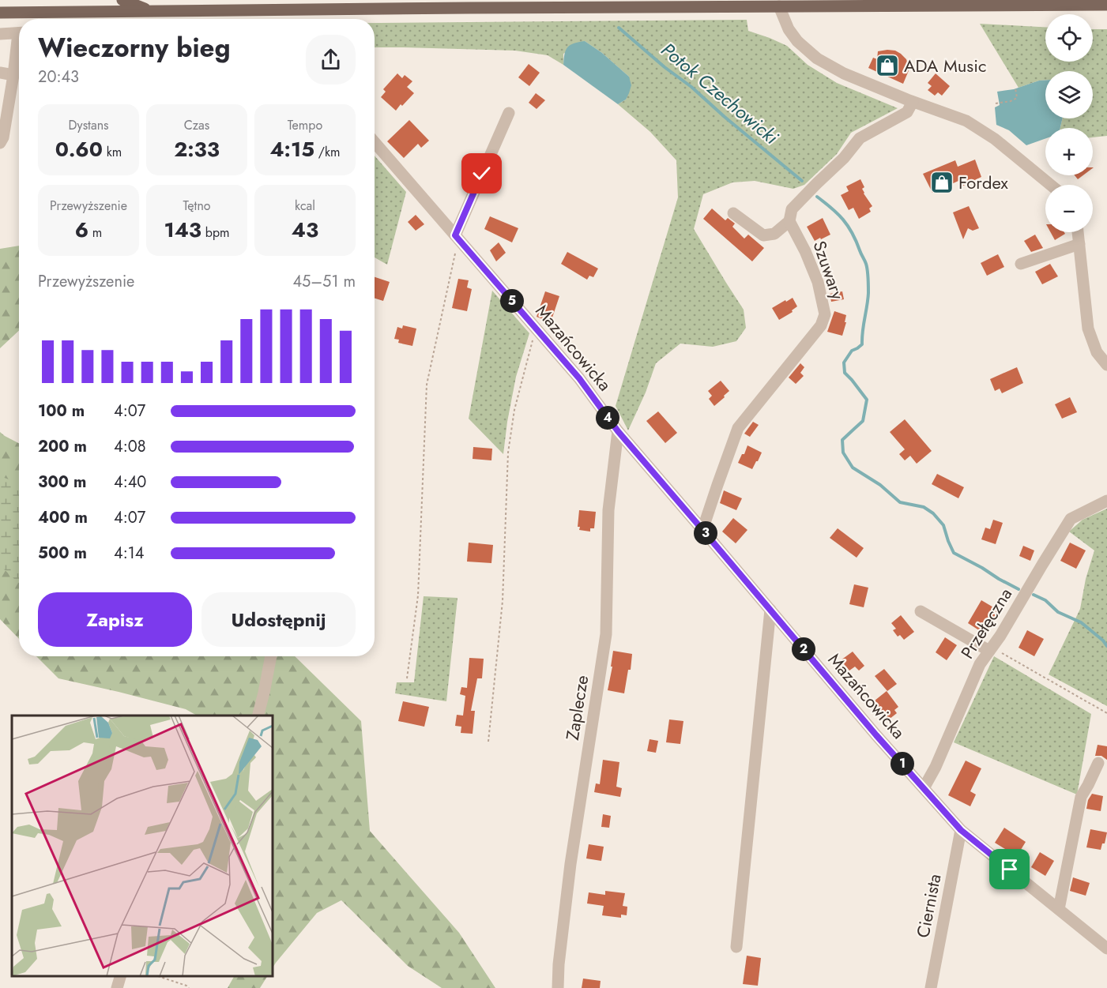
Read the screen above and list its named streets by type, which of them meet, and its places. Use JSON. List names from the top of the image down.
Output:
{
  "streets": {
    "street": [
      "Szuwary",
      "Mazańcowicka",
      "Przełęczna",
      "Zaplecze",
      "Ciernista"
    ]
  },
  "crossings": [
    ["Szuwary", "Mazańcowicka"],
    ["Mazańcowicka", "Przełęczna"],
    ["Mazańcowicka", "Zaplecze"],
    ["Mazańcowicka", "Ciernista"]
  ],
  "water": ["Potok Czechowicki"],
  "places": {
    "shop": ["ADA Music", "Fordex"]
  },
  "page": {
    "map_buttons": ["+", "−"],
    "heading": ["Wieczorny bieg", "20:43"],
    "stats": [
      ["Dystans", "0.60 km"],
      ["Czas", "2:33"],
      ["Tempo", "4:15 /km"],
      ["Przewyższenie", "6 m"],
      ["Tętno", "143 bpm"],
      ["kcal", "43"]
    ],
    "chart": ["Przewyższenie", "45–51 m"],
    "pins": [
      "5",
      "4",
      "3",
      "2",
      "1"
    ],
    "list": [
      {
        "name": "100 m",
        "note": "4:07"
      },
      {
        "name": "200 m",
        "note": "4:08"
      },
      {
        "name": "300 m",
        "note": "4:40"
      },
      {
        "name": "400 m",
        "note": "4:07"
      },
      {
        "name": "500 m",
        "note": "4:14"
      }
    ],
    "buttons": ["Zapisz", "Udostępnij"]
  }
}
